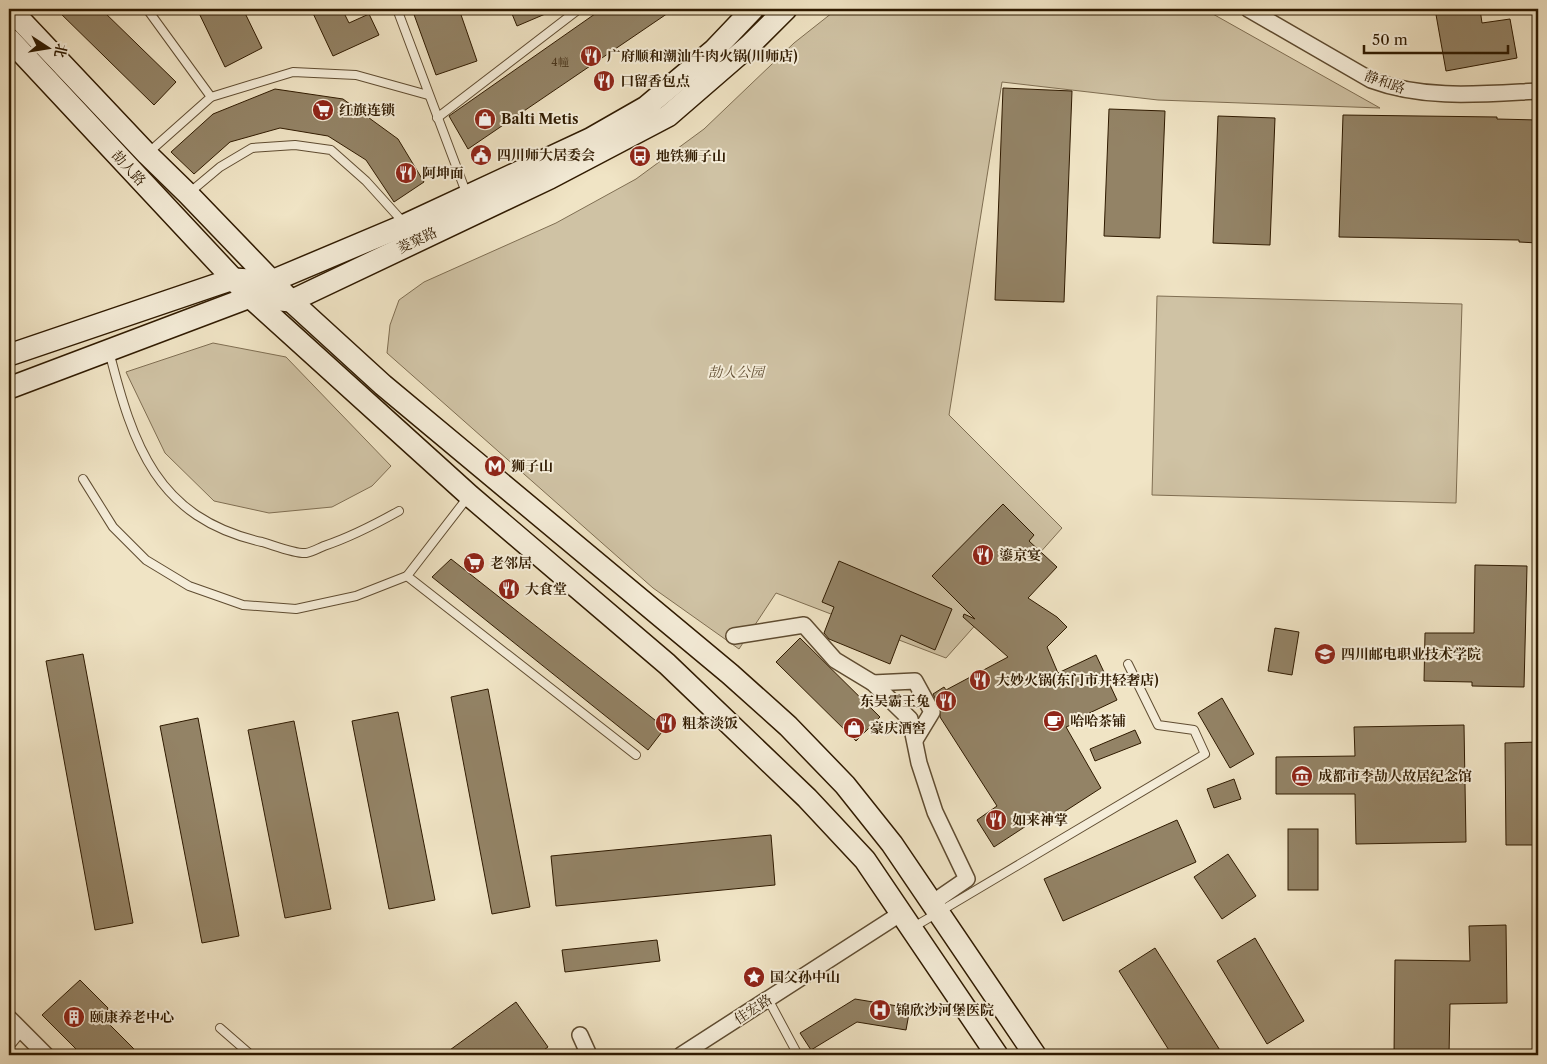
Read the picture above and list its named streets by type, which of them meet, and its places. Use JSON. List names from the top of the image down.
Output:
{
  "streets": {
    "street": [
      "静和路",
      "劼人路",
      "菱窠路",
      "佳宏路"
    ]
  },
  "crossings": [
    ["劼人路", "菱窠路"],
    ["劼人路", "佳宏路"]
  ],
  "parks": ["劼人公园"],
  "places": {
    "restaurant": [
      "广府顺和潮汕牛肉火锅(川师店)",
      "口留香包点",
      "阿坤面",
      "鎏京宴",
      "大食堂",
      "大妙火锅(东门市井轻奢店)",
      "东吴霸王兔",
      "粗茶淡饭",
      "如来神掌"
    ],
    "supermarket": ["红旗连锁", "老邻居"],
    "shop": ["Balti Metis", "豪庆酒窖"],
    "public building": ["四川师大居委会"],
    "bus stop": ["地铁狮子山"],
    "metro station": ["狮子山"],
    "school or university": ["四川邮电职业技术学院"],
    "cafe": ["哈哈茶铺"],
    "museum": ["成都市李劼人故居纪念馆"],
    "place": ["国父孙中山"],
    "hospital": ["锦欣沙河堡医院"],
    "building": ["颐康养老中心"]
  },
  "house_numbers": ["4幢"],
  "scale_bar": "50 m",
  "north": "right"
}
